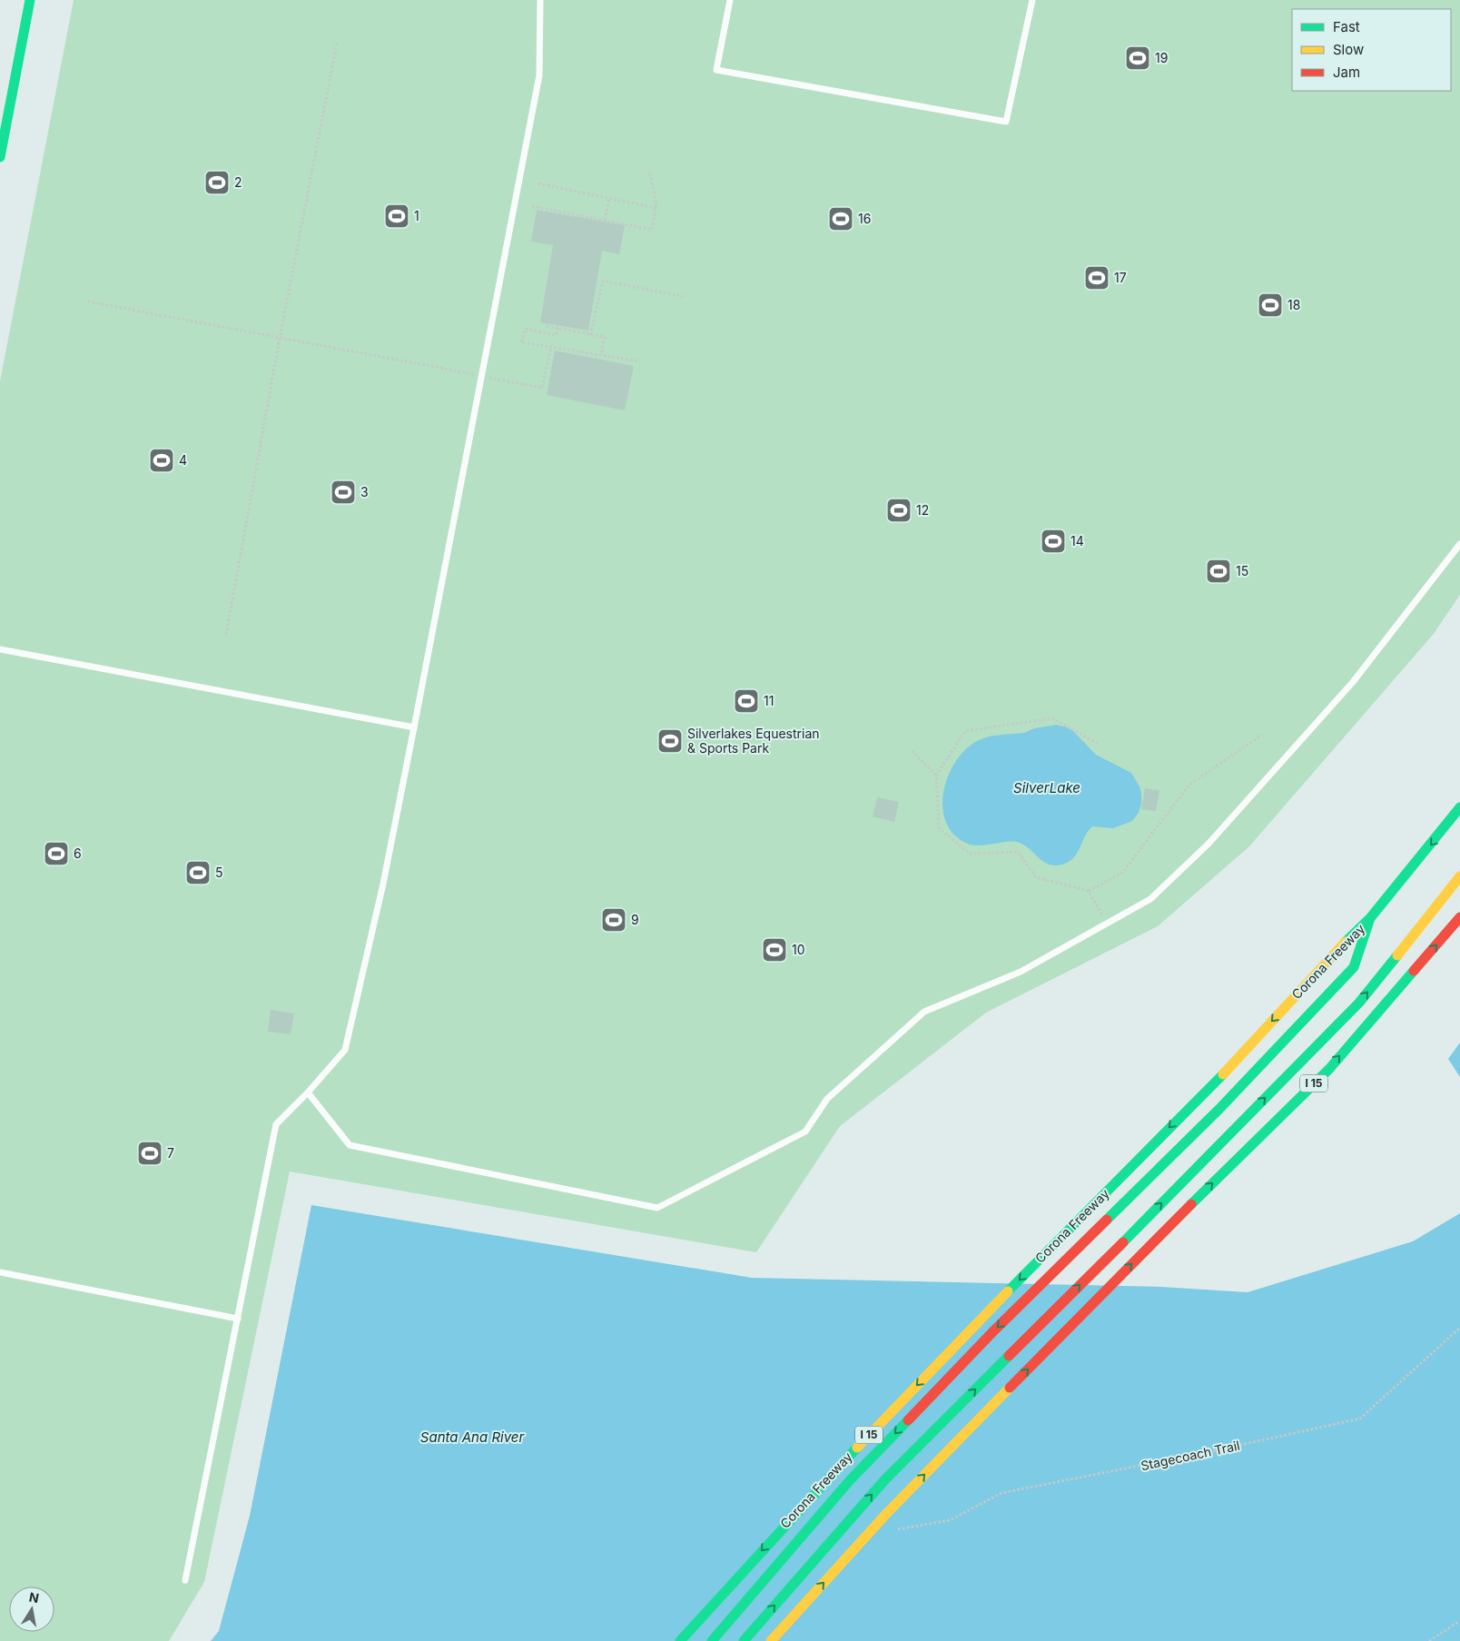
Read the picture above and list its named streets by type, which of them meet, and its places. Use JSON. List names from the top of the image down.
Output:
{
  "streets": {
    "main road": ["Corona Freeway", "I 15"],
    "path": ["Stagecoach Trail"]
  },
  "water": ["SilverLake", "Santa Ana River"],
  "places": {
    "sports": [
      "19",
      "2",
      "1",
      "16",
      "17",
      "18",
      "4",
      "3",
      "12",
      "14",
      "15",
      "11",
      "Silverlakes Equestrian & Sports Park",
      "6",
      "5",
      "9",
      "10",
      "7"
    ]
  },
  "legend": ["Fast", "Slow", "Jam"],
  "north": "top"
}
